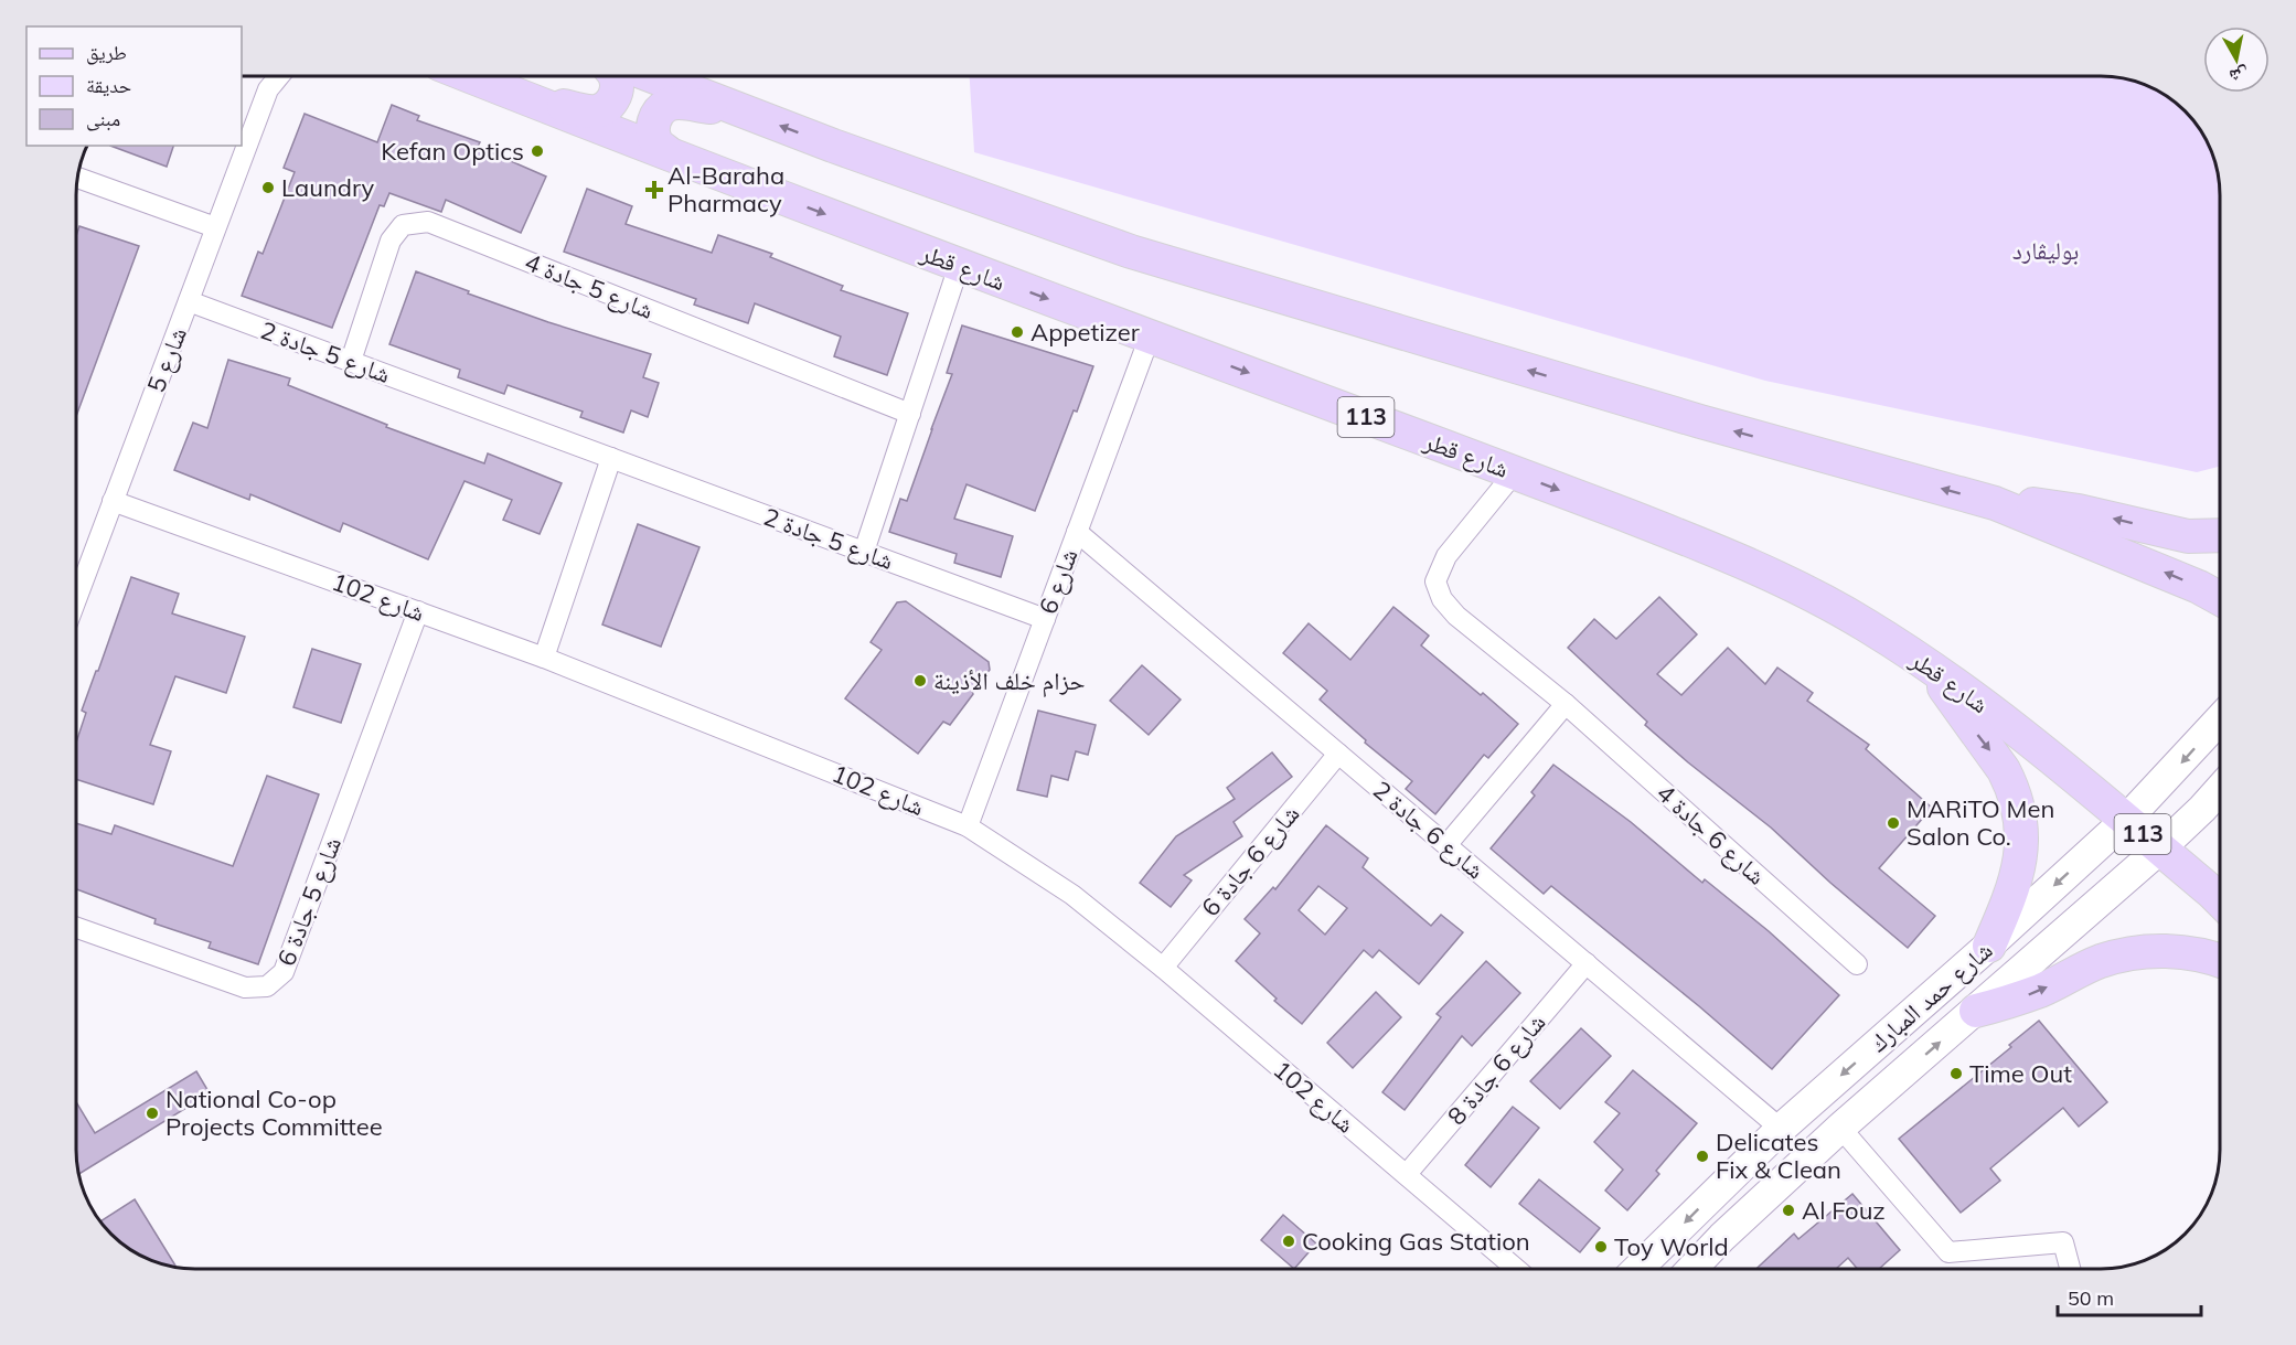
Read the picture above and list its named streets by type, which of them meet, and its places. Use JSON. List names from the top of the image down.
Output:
{
  "streets": {
    "main road": ["شارع قطر", "113", "شارع حمد المبارك"],
    "street": [
      "شارع 5 جادة 4",
      "شارع 5 جادة 2",
      "شارع 5",
      "شارع 6",
      "شارع 102",
      "شارع 6 جادة 2",
      "شارع 6 جادة 4",
      "شارع 6 جادة 6",
      "شارع 5 جادة 6",
      "شارع 6 جادة 8"
    ]
  },
  "crossings": [
    ["شارع قطر", "شارع 6"],
    ["شارع قطر", "شارع 6 جادة 4"],
    ["شارع قطر", "شارع حمد المبارك"],
    ["شارع 5 جادة 4", "شارع 5 جادة 2"],
    ["شارع 5 جادة 2", "شارع 5"],
    ["شارع 5 جادة 2", "شارع 6"],
    ["شارع 5", "شارع 102"],
    ["شارع 6", "شارع 102"],
    ["شارع 6", "شارع 6 جادة 2"],
    ["شارع 102", "شارع 6 جادة 6"],
    ["شارع 102", "شارع 5 جادة 6"],
    ["شارع 102", "شارع 6 جادة 8"],
    ["شارع 6 جادة 2", "شارع 6 جادة 6"],
    ["شارع 6 جادة 2", "شارع حمد المبارك"],
    ["شارع 6 جادة 2", "شارع 6 جادة 8"]
  ],
  "parks": ["بوليڤارد"],
  "places": {
    "other": [
      "Kefan Optics",
      "Laundry",
      "Appetizer",
      "حزام خلف الأذينة",
      "MARiTO Men Salon Co.",
      "Time Out",
      "National Co-op Projects Committee",
      "Delicates Fix & Clean",
      "Al Fouz",
      "Cooking Gas Station",
      "Toy World"
    ],
    "health": ["Al-Baraha Pharmacy"]
  },
  "legend": ["طريق", "حديقة", "مبنى"],
  "scale_bar": "50 m",
  "north": "bottom"
}
